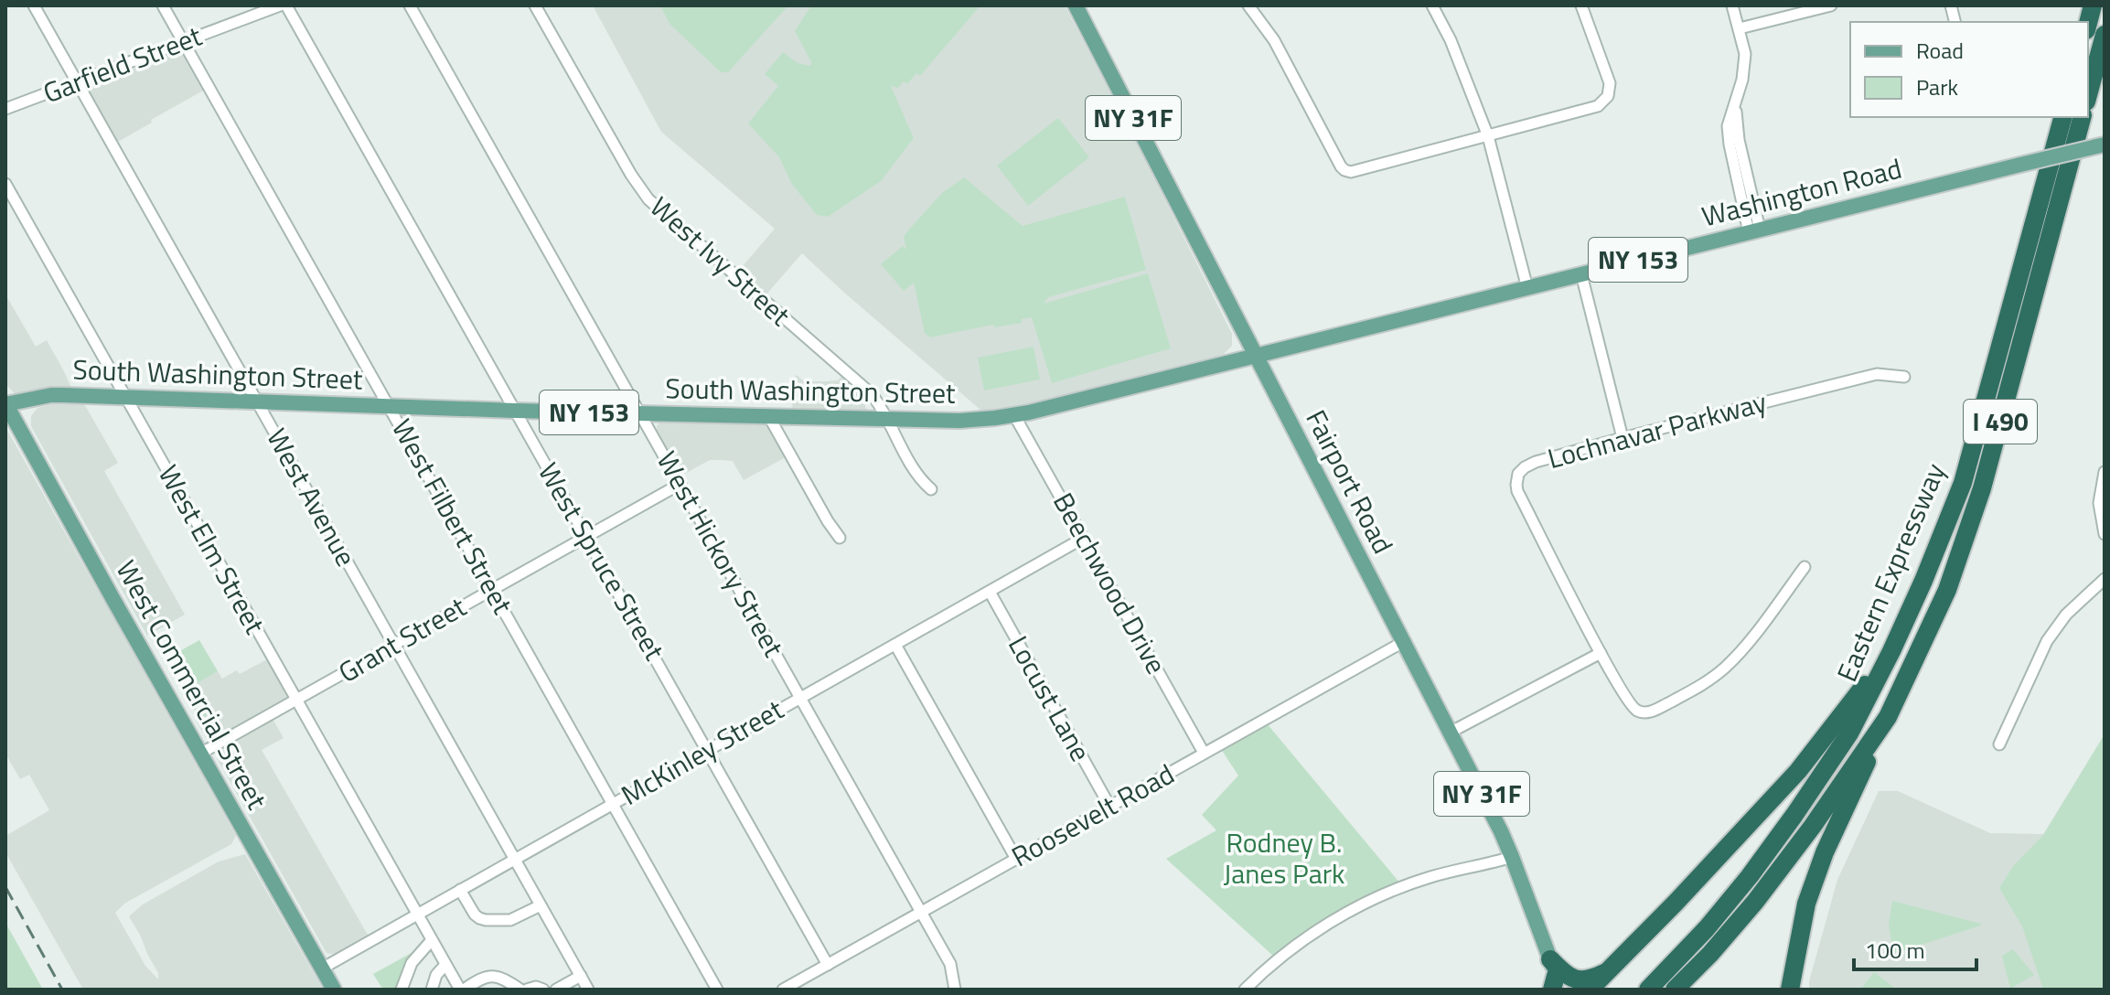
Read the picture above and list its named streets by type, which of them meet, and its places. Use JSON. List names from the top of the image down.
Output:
{
  "streets": {
    "highway": ["I 490", "Eastern Expressway"],
    "main road": [
      "NY 31F",
      "Washington Road",
      "NY 153",
      "South Washington Street",
      "Fairport Road",
      "West Commercial Street"
    ],
    "street": [
      "Garfield Street",
      "West Ivy Street",
      "Lochnavar Parkway",
      "West Avenue",
      "West Filbert Street",
      "West Elm Street",
      "West Hickory Street",
      "West Spruce Street",
      "Beechwood Drive",
      "Grant Street",
      "Locust Lane",
      "McKinley Street",
      "Roosevelt Road"
    ]
  },
  "crossings": [
    ["Garfield Street", "West Avenue"],
    ["Garfield Street", "West Filbert Street"],
    ["Washington Road", "South Washington Street"],
    ["Washington Road", "Fairport Road"],
    ["West Ivy Street", "South Washington Street"],
    ["South Washington Street", "Fairport Road"],
    ["South Washington Street", "West Avenue"],
    ["South Washington Street", "West Filbert Street"],
    ["South Washington Street", "West Elm Street"],
    ["South Washington Street", "West Hickory Street"],
    ["South Washington Street", "West Spruce Street"],
    ["South Washington Street", "Beechwood Drive"],
    ["South Washington Street", "West Commercial Street"],
    ["Fairport Road", "Roosevelt Road"],
    ["West Avenue", "Grant Street"],
    ["West Avenue", "McKinley Street"],
    ["West Filbert Street", "Grant Street"],
    ["West Filbert Street", "McKinley Street"],
    ["West Elm Street", "Grant Street"],
    ["West Elm Street", "McKinley Street"],
    ["West Hickory Street", "Grant Street"],
    ["West Hickory Street", "McKinley Street"],
    ["West Hickory Street", "Roosevelt Road"],
    ["West Spruce Street", "Grant Street"],
    ["West Spruce Street", "McKinley Street"],
    ["West Spruce Street", "Roosevelt Road"],
    ["Beechwood Drive", "McKinley Street"],
    ["Beechwood Drive", "Roosevelt Road"],
    ["Grant Street", "West Commercial Street"],
    ["West Commercial Street", "McKinley Street"],
    ["Locust Lane", "McKinley Street"],
    ["Locust Lane", "Roosevelt Road"]
  ],
  "parks": ["Rodney B. Janes Park"],
  "legend": ["Road", "Park"],
  "scale_bar": "100 m"
}
